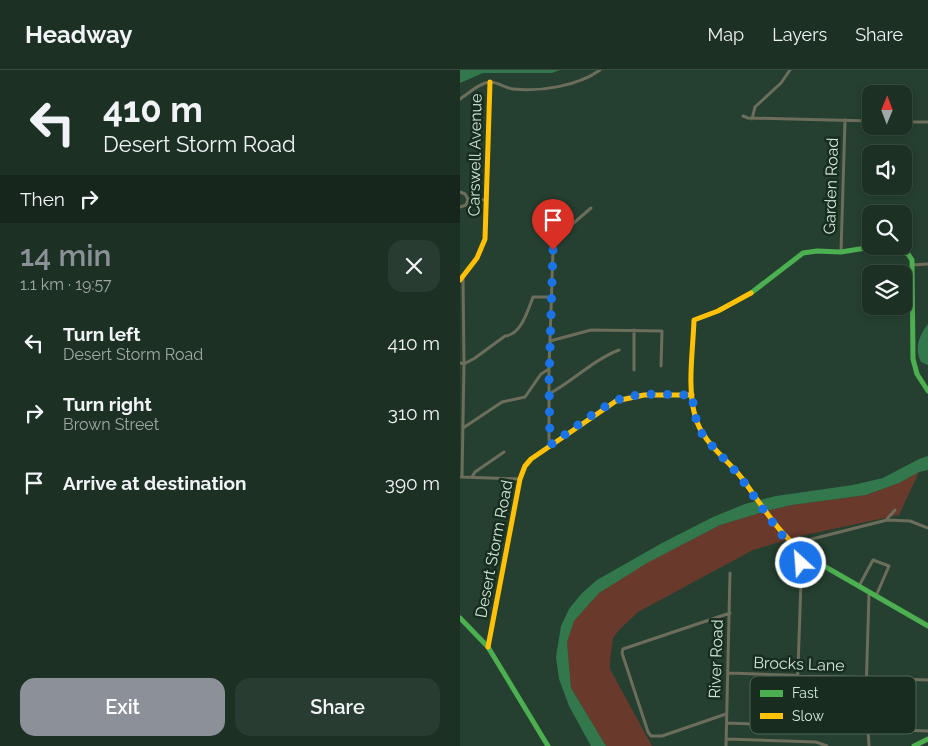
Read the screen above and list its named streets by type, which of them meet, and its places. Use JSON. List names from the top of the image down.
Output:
{
  "streets": {
    "street": [
      "Carswell Avenue",
      "Garden Road",
      "Desert Storm Road",
      "River Road",
      "Brocks Lane"
    ]
  },
  "crossings": [
    ["River Road", "Brocks Lane"]
  ],
  "legend": ["Fast", "Slow"],
  "north": "top",
  "page": {
    "header": "Headway",
    "nav": ["Map", "Layers", "Share"],
    "turn": ["410 m", "Desert Storm Road"],
    "then": "Then",
    "heading": ["14 min", "1.1 km · 19:57"],
    "list": [
      {
        "name": "Turn left",
        "note": "Desert Storm Road",
        "value": "410 m"
      },
      {
        "name": "Turn right",
        "note": "Brown Street",
        "value": "310 m"
      },
      {
        "name": "Arrive at destination",
        "value": "390 m"
      }
    ],
    "buttons": ["Exit", "Share"]
  }
}
